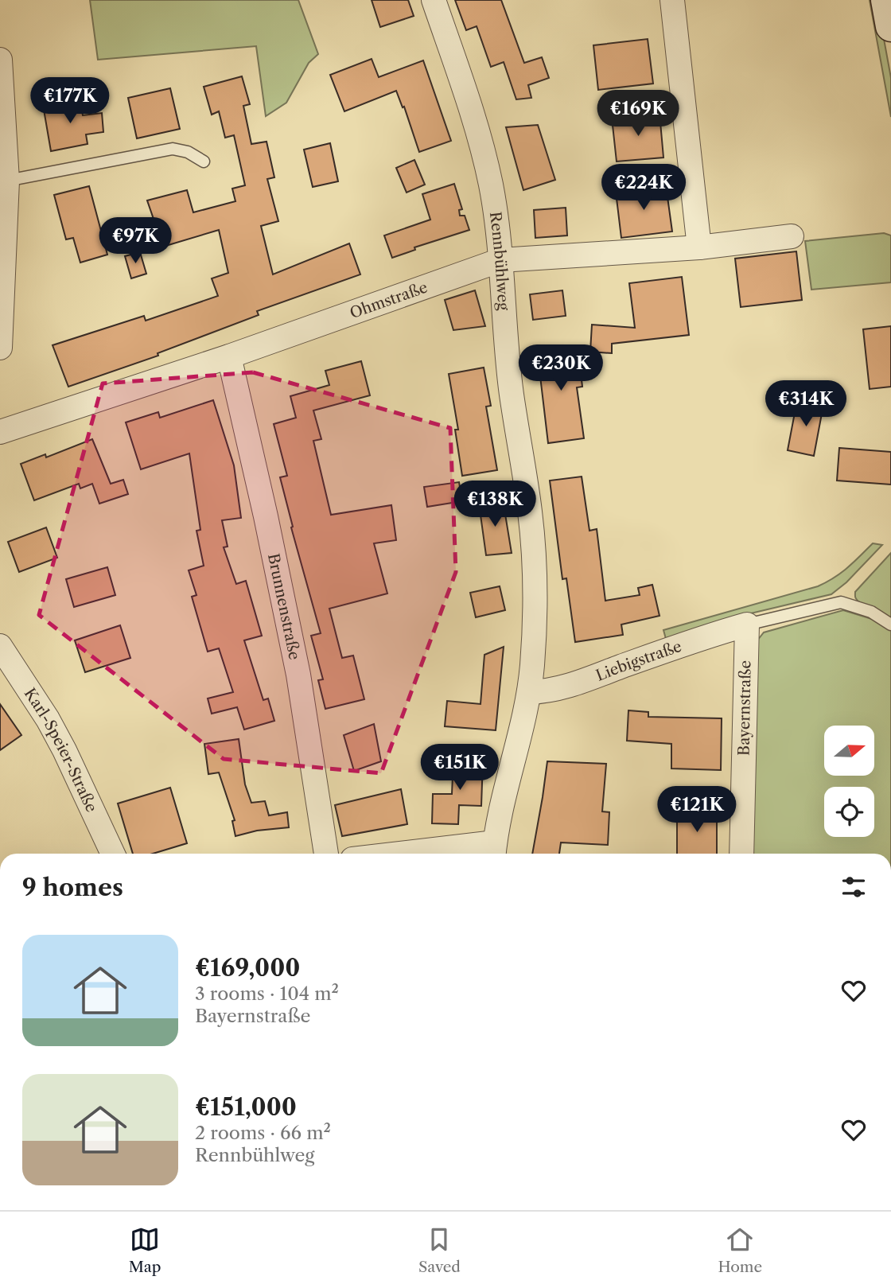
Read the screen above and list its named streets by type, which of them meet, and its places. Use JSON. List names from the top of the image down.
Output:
{
  "streets": {
    "street": [
      "Rennbühlweg",
      "Ohmstraße",
      "Brunnenstraße",
      "Liebigstraße",
      "Bayernstraße",
      "Karl-Speier-Straße"
    ]
  },
  "crossings": [
    ["Rennbühlweg", "Ohmstraße"],
    ["Rennbühlweg", "Liebigstraße"],
    ["Ohmstraße", "Brunnenstraße"],
    ["Liebigstraße", "Bayernstraße"]
  ],
  "north": "right",
  "page": {
    "price": [
      "€177K",
      "€169K",
      "€224K",
      "€97K",
      "€230K",
      "€314K",
      "€138K",
      "€151K",
      "€121K"
    ],
    "heading": "9 homes",
    "list": [
      {
        "name": "€169,000",
        "note": "3 rooms · 104 m² · Bayernstraße"
      },
      {
        "name": "€151,000",
        "note": "2 rooms · 66 m² · Rennbühlweg"
      }
    ],
    "tabs": ["Map", "Saved", "Home"]
  }
}
